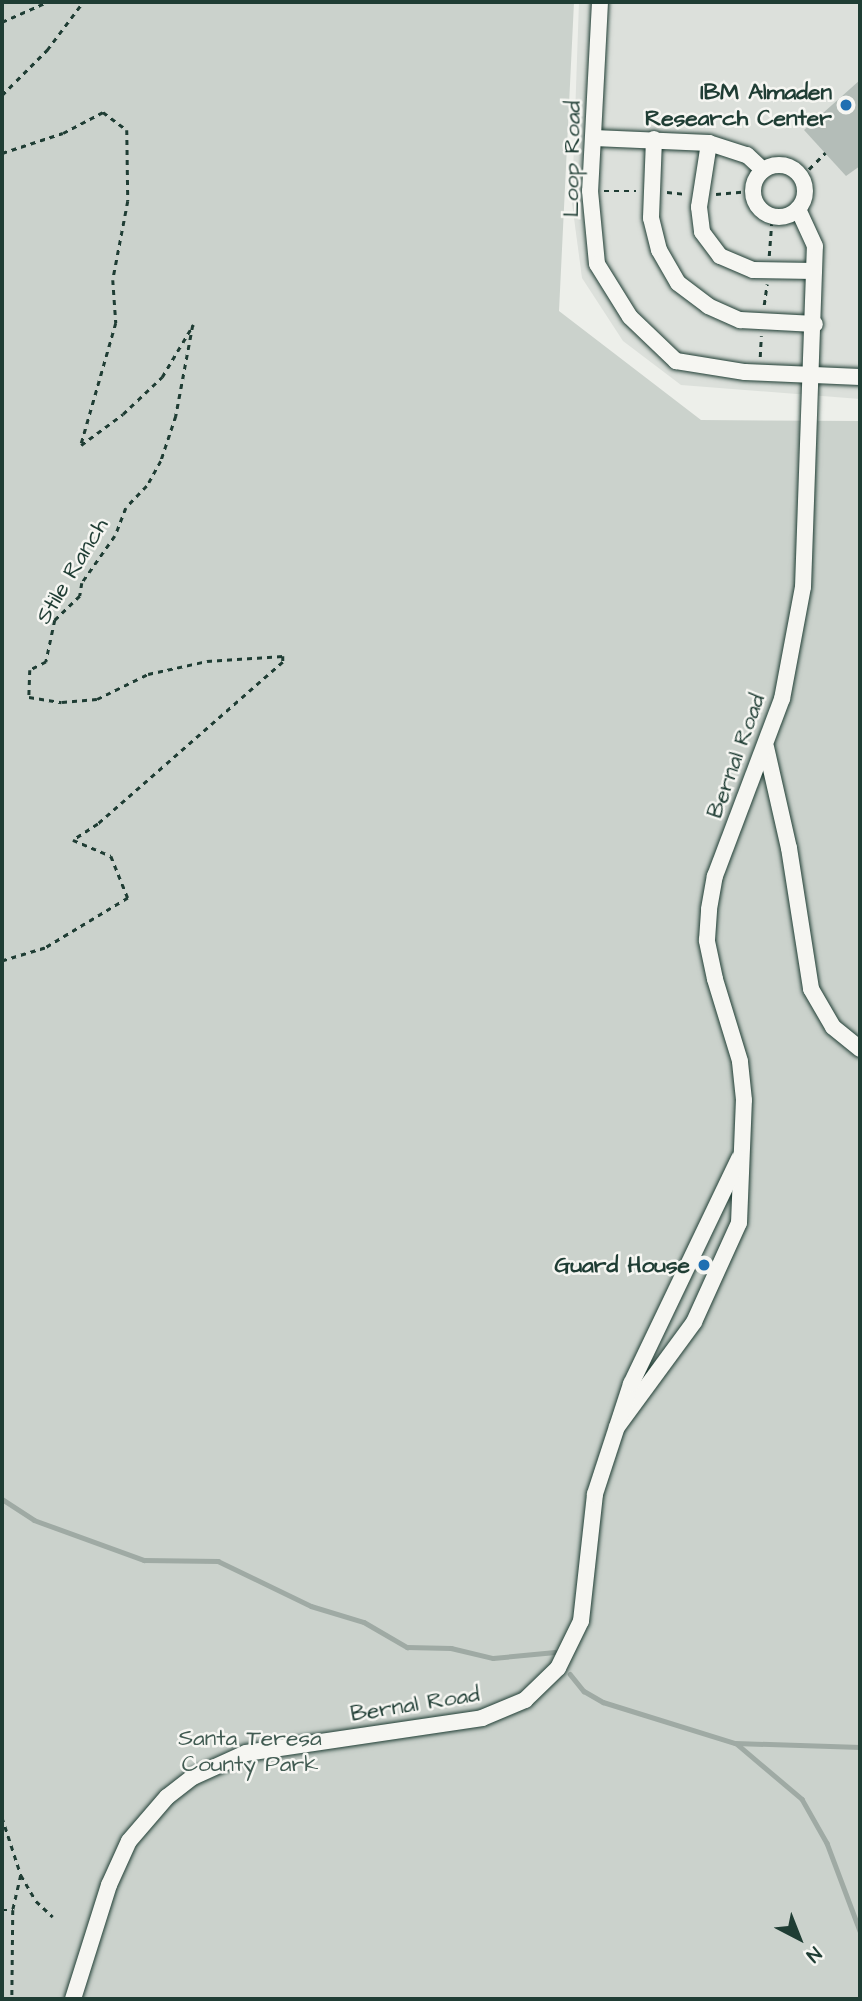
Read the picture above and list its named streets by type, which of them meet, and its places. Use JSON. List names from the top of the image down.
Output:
{
  "streets": {
    "street": ["Loop Road", "Bernal Road"],
    "path": ["Stile Ranch"]
  },
  "crossings": [
    ["Loop Road", "Bernal Road"]
  ],
  "parks": ["Santa Teresa County Park"],
  "places": ["IBM Almaden Research Center", "Guard House"],
  "north": "bottom right"
}
